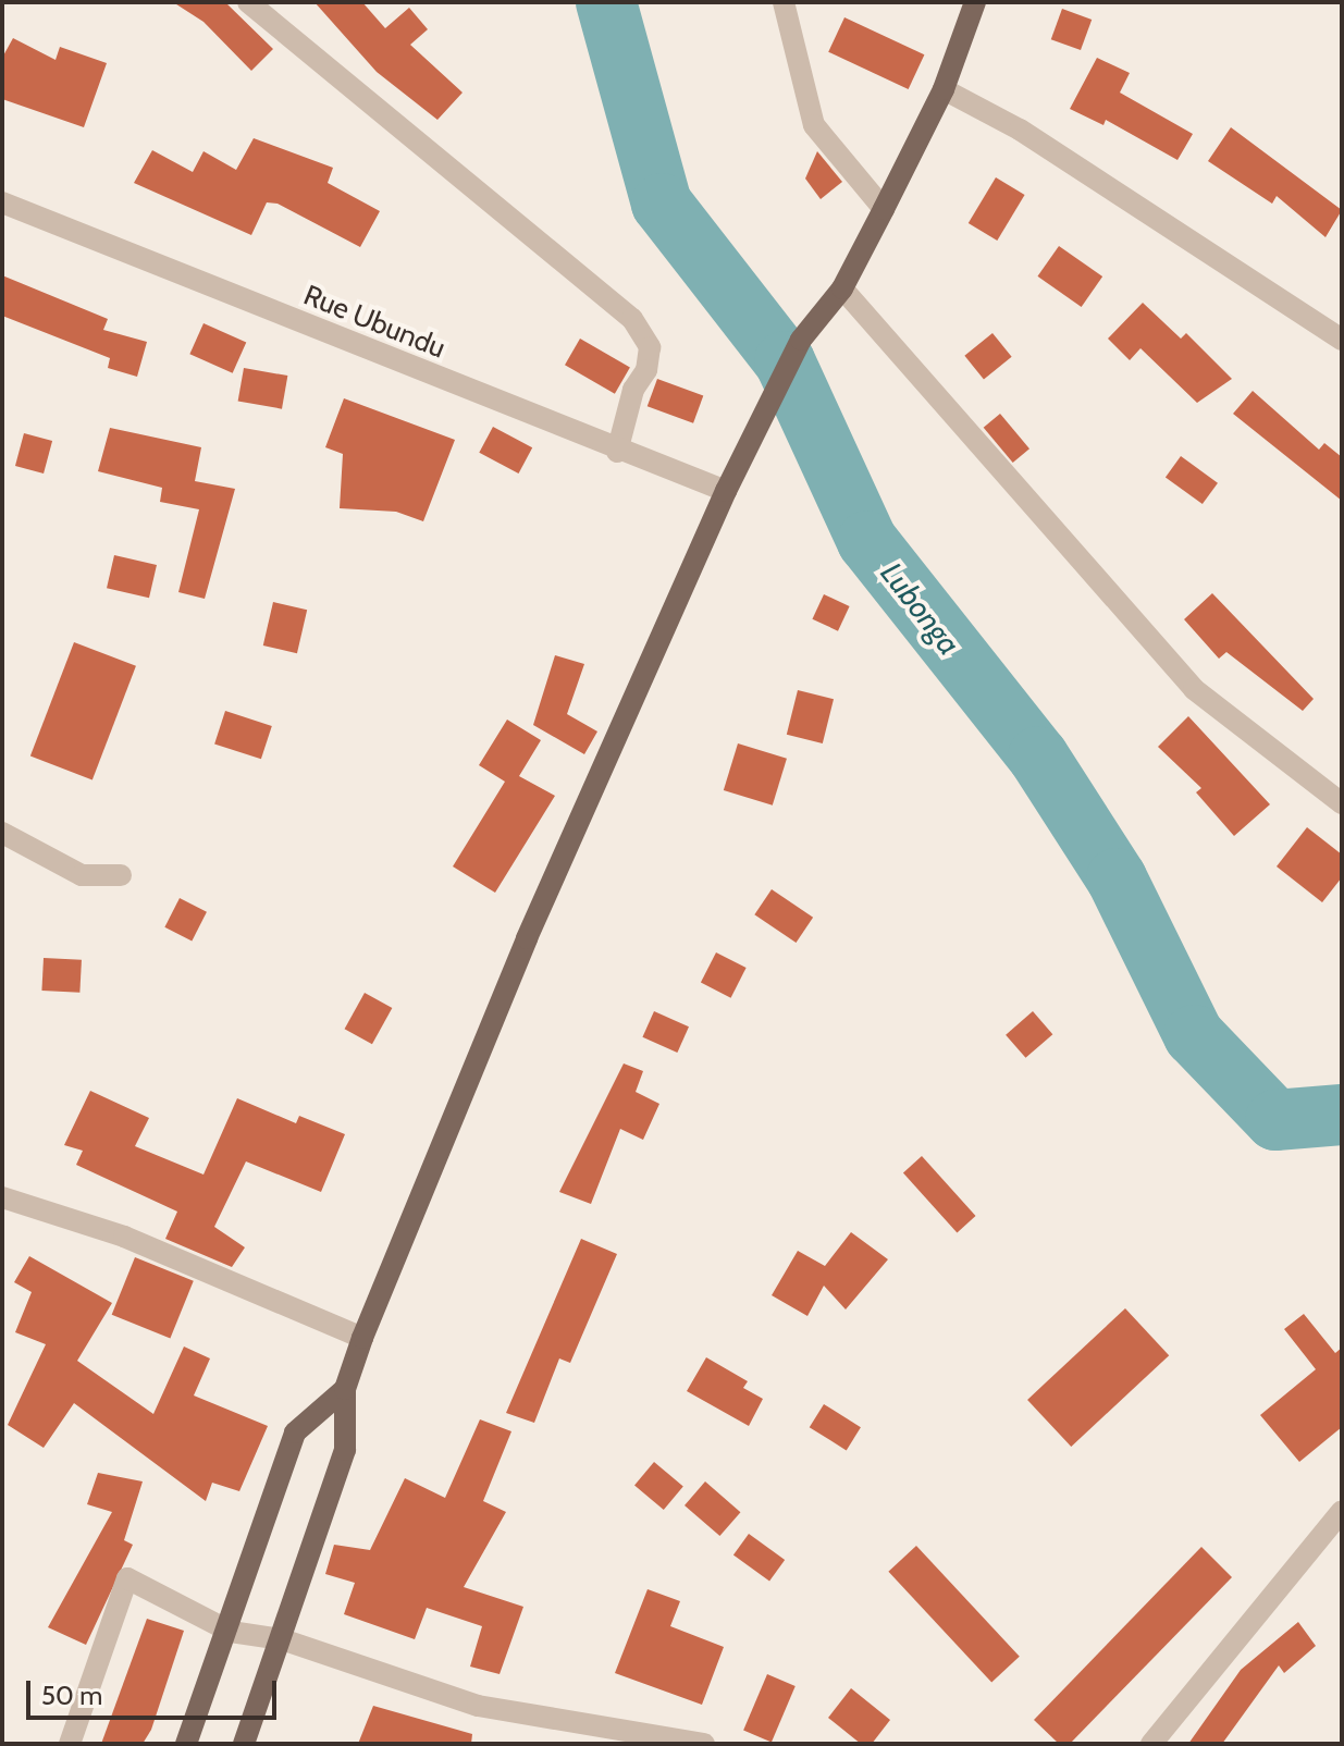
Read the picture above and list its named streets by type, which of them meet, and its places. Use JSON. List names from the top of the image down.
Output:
{
  "streets": {
    "street": ["Rue Ubundu"]
  },
  "water": ["Lubonga"],
  "scale_bar": "50 m"
}
